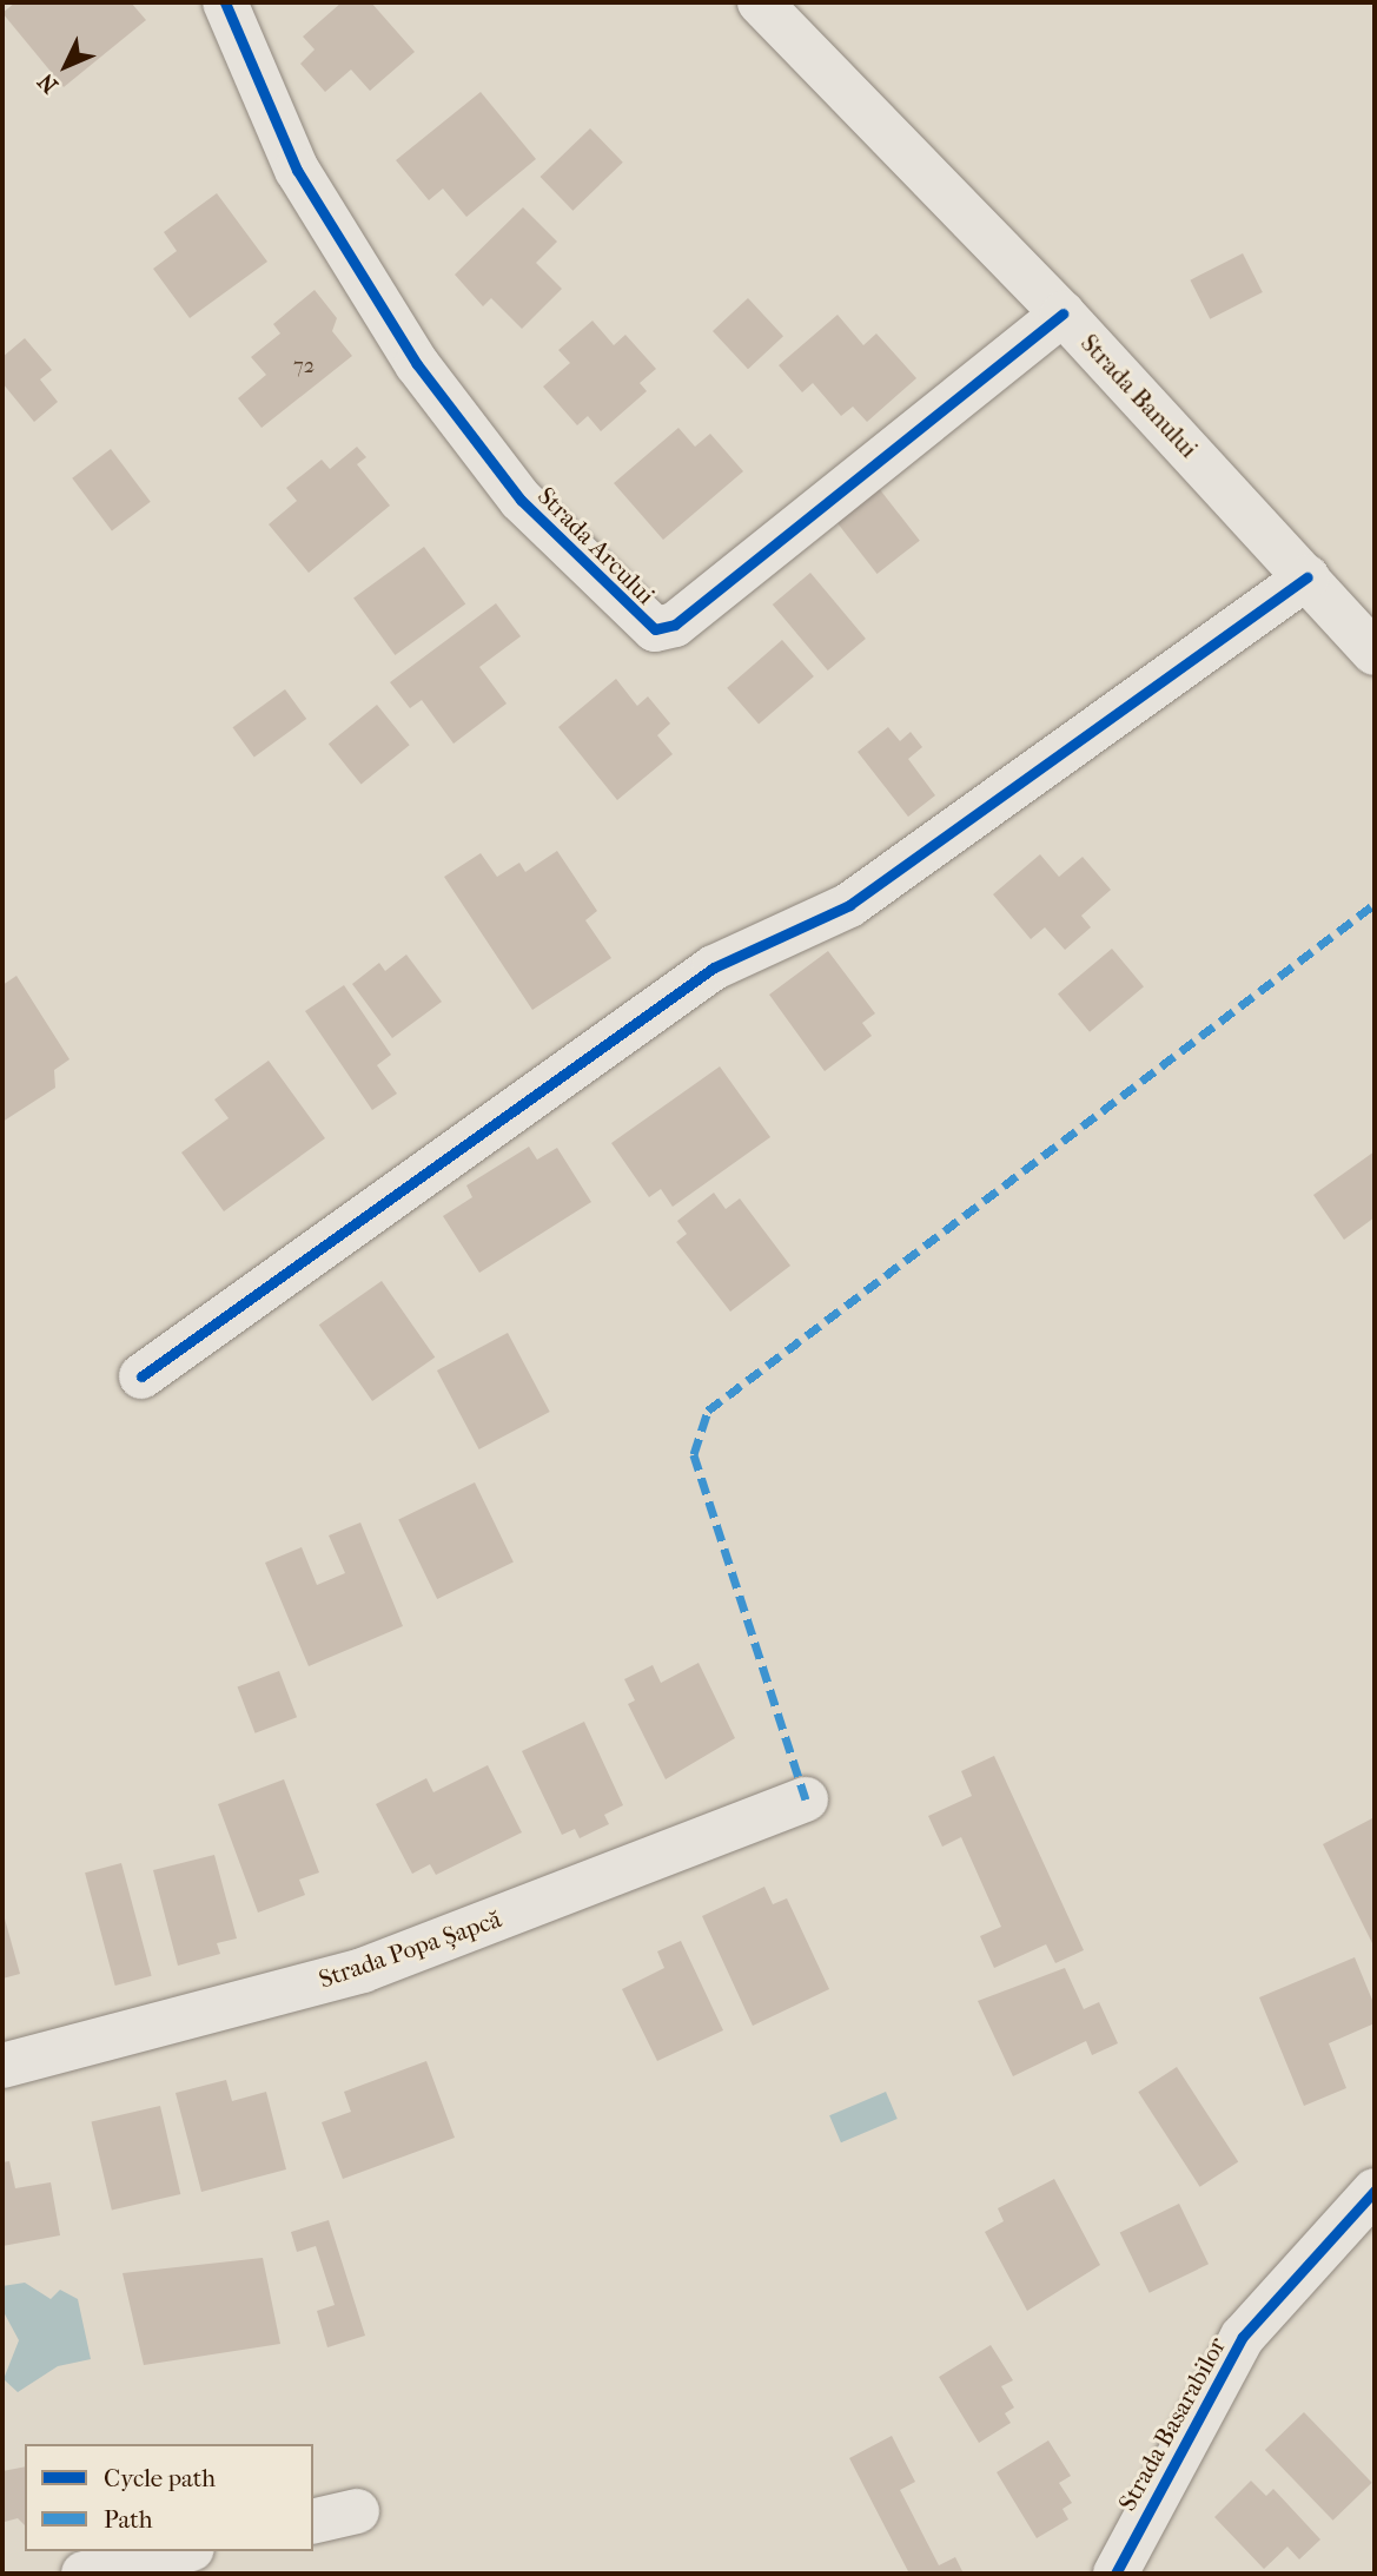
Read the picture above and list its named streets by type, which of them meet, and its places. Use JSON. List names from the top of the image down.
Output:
{
  "streets": {
    "street": [
      "Strada Banului",
      "Strada Arcului",
      "Strada Popa Șapcă",
      "Strada Basarabilor"
    ]
  },
  "crossings": [
    ["Strada Banului", "Strada Arcului"]
  ],
  "house_numbers": ["72"],
  "legend": ["Cycle path", "Path"],
  "north": "bottom left"
}
